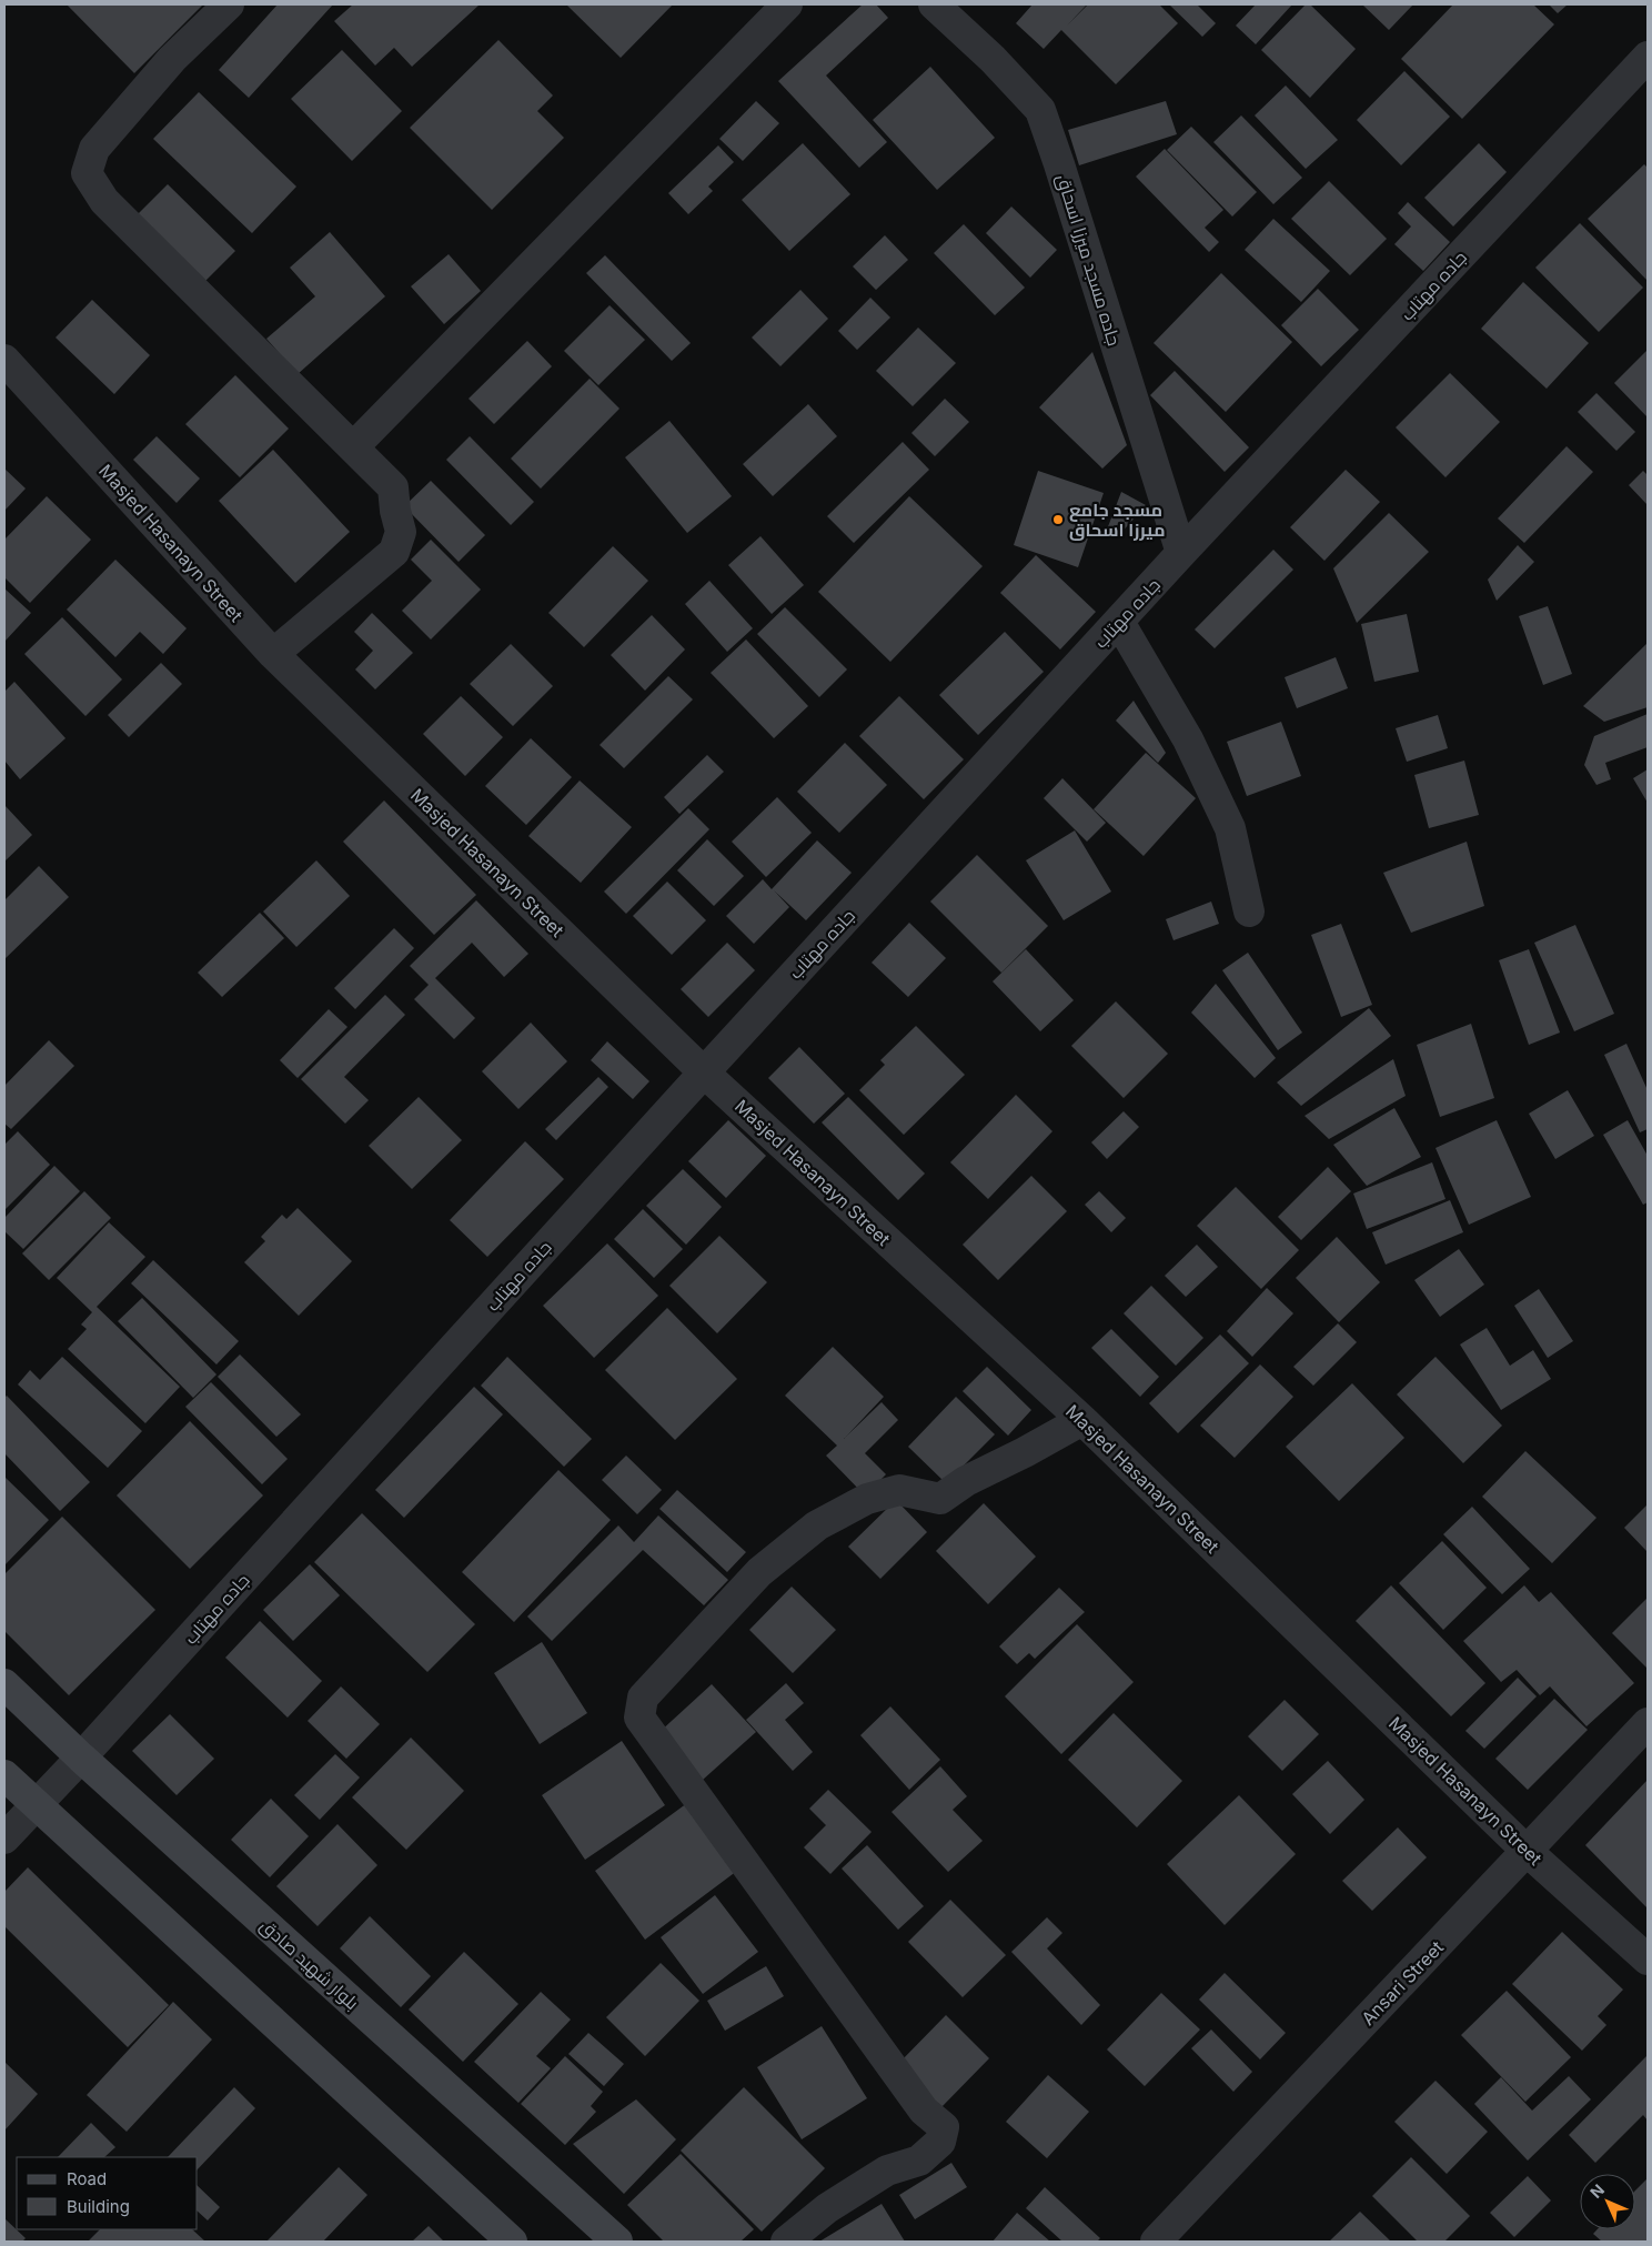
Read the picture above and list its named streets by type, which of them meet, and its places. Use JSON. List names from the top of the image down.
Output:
{
  "streets": {
    "main road": ["بلوار شهید صادق"],
    "street": [
      "جاده مسجد ميرزا اسحاق",
      "جاده مهتاب",
      "Masjed Hasanayn Street",
      "Ansari Street"
    ]
  },
  "crossings": [
    ["جاده مسجد ميرزا اسحاق", "جاده مهتاب"],
    ["جاده مهتاب", "Masjed Hasanayn Street"],
    ["جاده مهتاب", "بلوار شهید صادق"],
    ["Masjed Hasanayn Street", "Ansari Street"]
  ],
  "places": ["مسجد جامع میرزا اسحاق"],
  "legend": ["Road", "Building"],
  "north": "top left"
}
